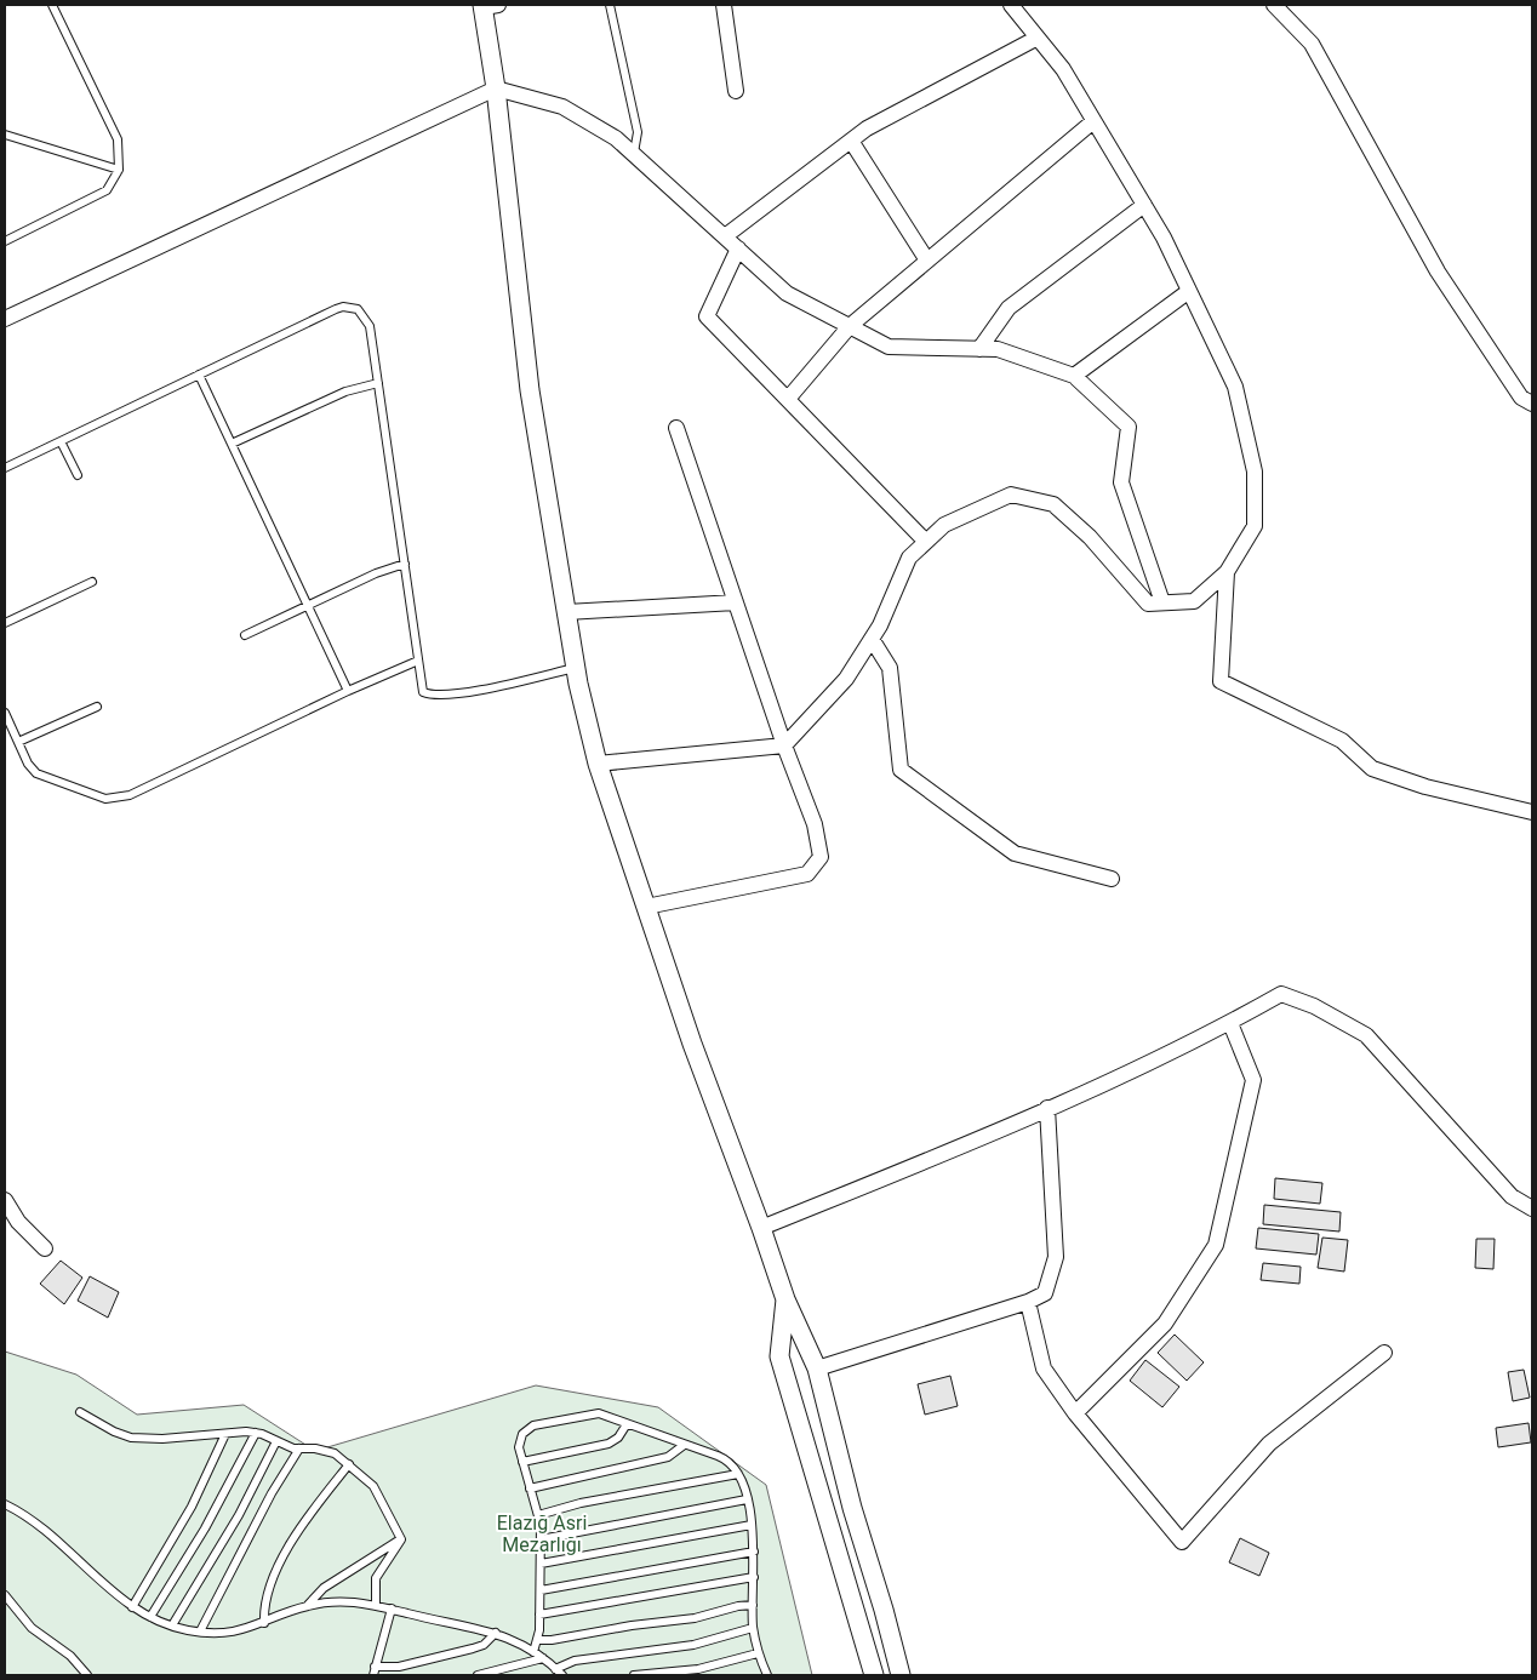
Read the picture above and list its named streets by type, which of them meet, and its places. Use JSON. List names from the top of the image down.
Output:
{
  "parks": ["Elazığ Asri Mezarlığı"]
}
